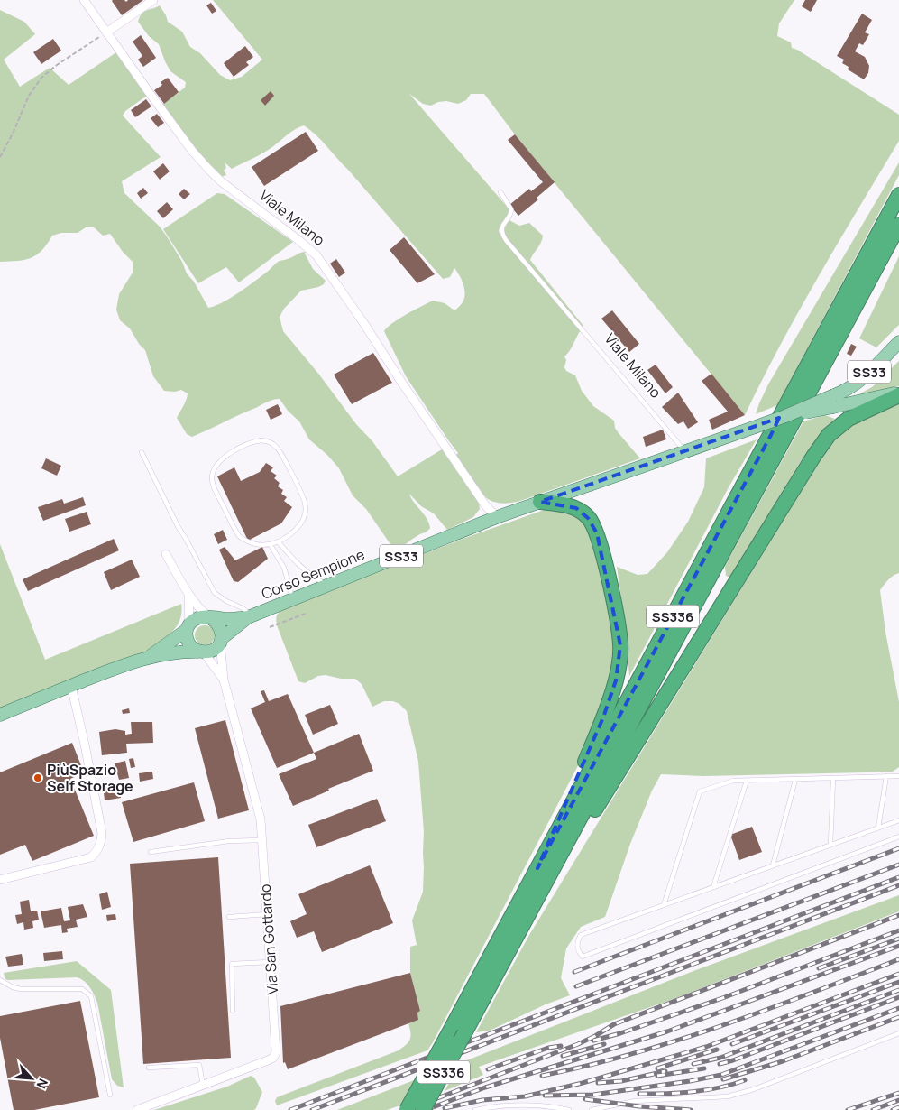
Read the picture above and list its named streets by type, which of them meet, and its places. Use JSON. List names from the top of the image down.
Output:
{
  "streets": {
    "highway": ["SS336"],
    "main road": ["SS33", "Corso Sempione"],
    "street": ["Viale Milano", "Via San Gottardo"]
  },
  "crossings": [
    ["Viale Milano", "SS33"],
    ["Viale Milano", "Corso Sempione"],
    ["SS33", "Corso Sempione"],
    ["SS33", "Via San Gottardo"],
    ["Corso Sempione", "Via San Gottardo"]
  ],
  "places": ["PiùSpazio Self Storage"],
  "north": "bottom right"
}
